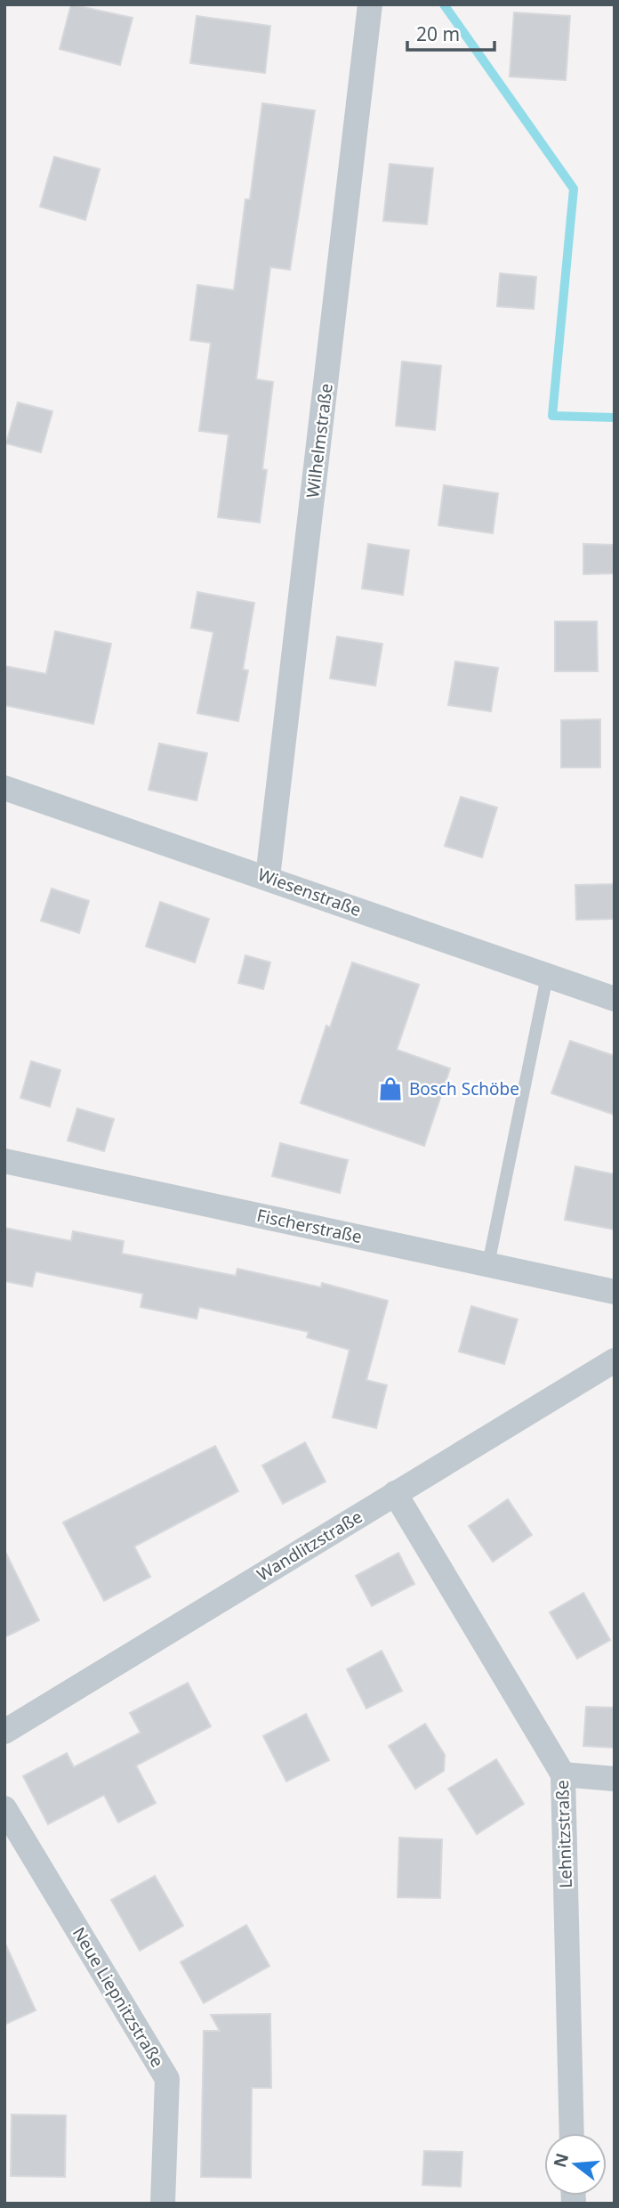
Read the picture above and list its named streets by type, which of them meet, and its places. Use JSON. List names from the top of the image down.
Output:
{
  "streets": {
    "street": [
      "Wilhelmstraße",
      "Wiesenstraße",
      "Fischerstraße",
      "Wandlitzstraße",
      "Lehnitzstraße",
      "Neue Liepnitzstraße"
    ]
  },
  "crossings": [
    ["Wilhelmstraße", "Wiesenstraße"],
    ["Wandlitzstraße", "Lehnitzstraße"]
  ],
  "places": {
    "shop": ["Bosch Schöbe"]
  },
  "scale_bar": "20 m",
  "north": "left"
}
